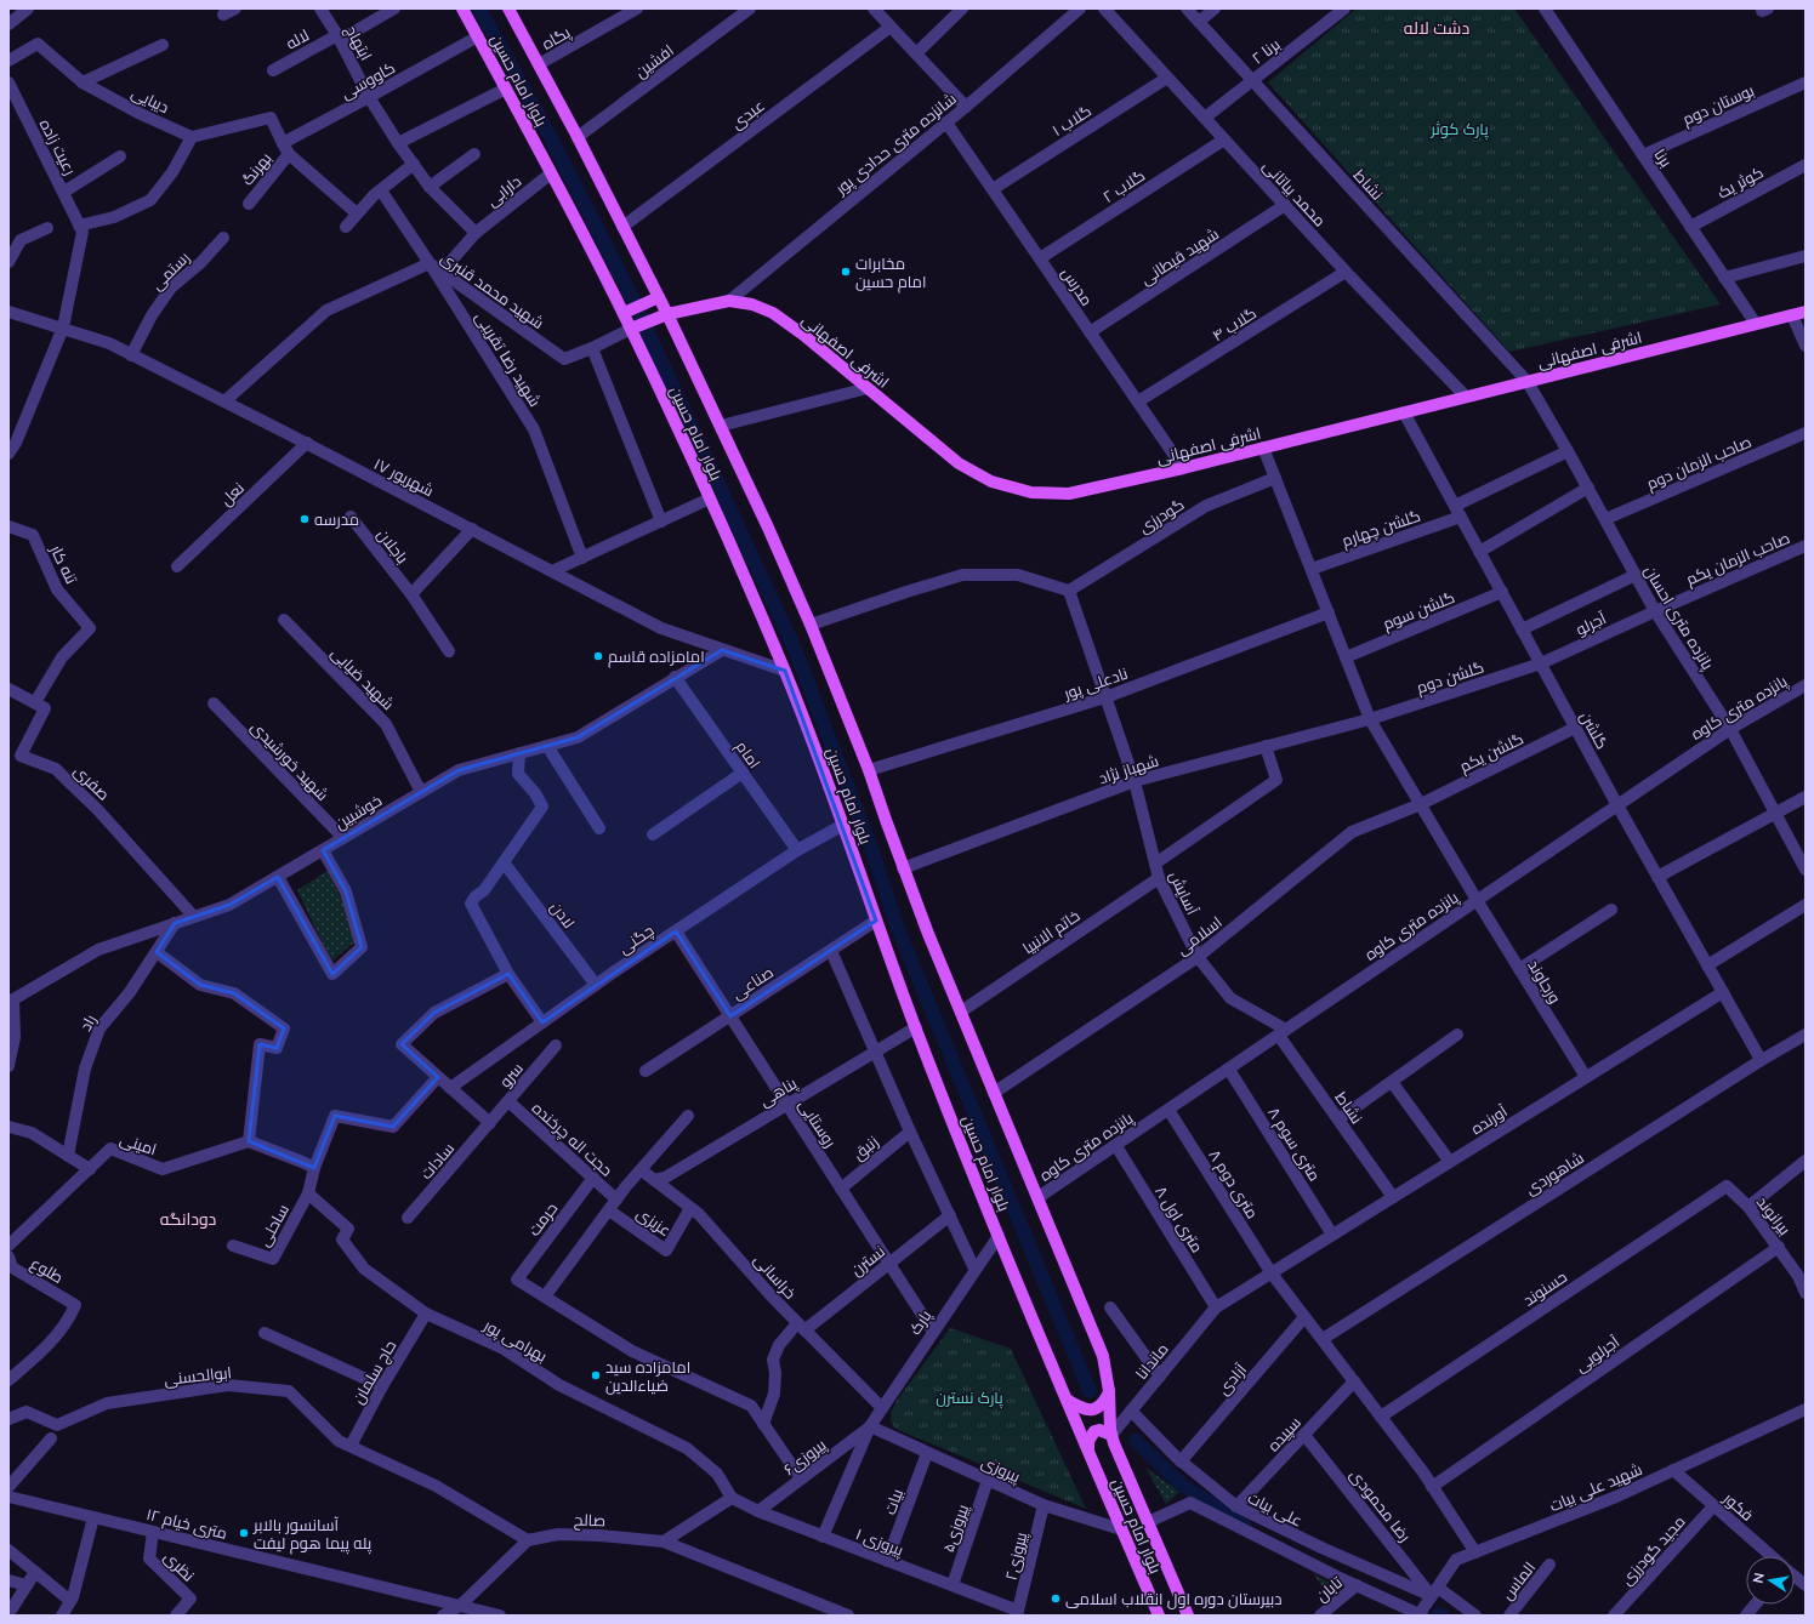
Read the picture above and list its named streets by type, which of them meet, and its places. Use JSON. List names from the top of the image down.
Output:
{
  "streets": {
    "main road": ["بلوار امام حسین", "اشرفی اصفهانی"],
    "street": [
      "پگاه",
      "لاله",
      "ابتهاج",
      "برنا ۲",
      "افشین",
      "کاووسی",
      "دیبایی",
      "بوستان دوم",
      "عبدی",
      "گلاب ۱",
      "شانزده متری حدادی پور",
      "رعیت زاده",
      "برنا",
      "بهرنگ",
      "کوثر یک",
      "نشاط",
      "گلاب ۲",
      "دارابی",
      "محمد بیاتانی",
      "شهید قیطانی",
      "رستمی",
      "مدرس",
      "شهید محمد قنبری",
      "گلاب ۴",
      "شهید رضا تقریبی",
      "صاحب الزمان دوم",
      "۱۷ شهریور",
      "نعل",
      "گودرزی",
      "گلشن چهارم",
      "باجلان",
      "صاحب الزمان یکم",
      "تنه کار",
      "گلشن سوم",
      "پانزده متری احسان",
      "آجرلو",
      "گلشن دوم",
      "شهید ضیایی",
      "نادعلی پور",
      "پانزده متری کاوه",
      "گلشن",
      "گلشن یکم",
      "امام",
      "شهید خورشیدی",
      "شهباز نژاد",
      "صفری",
      "خوشبین",
      "آسایش",
      "لادن",
      "خاتم الانبیا",
      "اسلامی",
      "چگنی",
      "ورجاوند",
      "صناعی",
      "راد",
      "سرو",
      "پناهی",
      "آورنده",
      "روستایی",
      "حجت اله چرخنده",
      "امینی",
      "۸ متری سوم",
      "زنبق",
      "سادات",
      "شاهوردی",
      "۸ متری دوم",
      "بیرانوند",
      "حرمت",
      "۸ متری اول",
      "عزیزی",
      "ساحلی",
      "نسترن",
      "طلوع",
      "خراسانی",
      "حسنوند",
      "پارک",
      "بهرامی پور",
      "آجرلویی",
      "ماندانا",
      "حاج سلمان",
      "ابوالحسنی",
      "آزادی",
      "سپیده",
      "پیروزی۶",
      "پیروزی",
      "شهید علی بیات",
      "بیات",
      "رضا محمودی",
      "فکور",
      "علی بیات",
      "صالح",
      "۱۲ متری خیام",
      "پیروزی۵",
      "پیروزی ۱",
      "مجید گودرزی",
      "پیروزی۲",
      "نظری",
      "الماس",
      "تابان"
    ]
  },
  "crossings": [
    ["پگاه", "بلوار امام حسین"],
    ["لاله", "ابتهاج"],
    ["ابتهاج", "کاووسی"],
    ["ابتهاج", "دارابی"],
    ["برنا ۲", "نشاط"],
    ["برنا ۲", "محمد بیاتانی"],
    ["افشین", "بلوار امام حسین"],
    ["کاووسی", "بلوار امام حسین"],
    ["بلوار امام حسین", "عبدی"],
    ["بلوار امام حسین", "دارابی"],
    ["بلوار امام حسین", "شهید محمد قنبری"],
    ["بلوار امام حسین", "اشرفی اصفهانی"],
    ["بلوار امام حسین", "۱۷ شهریور"],
    ["بلوار امام حسین", "نادعلی پور"],
    ["بلوار امام حسین", "پانزده متری کاوه"],
    ["بلوار امام حسین", "شهباز نژاد"],
    ["بلوار امام حسین", "خاتم الانبیا"],
    ["بلوار امام حسین", "اسلامی"],
    ["بلوار امام حسین", "چگنی"],
    ["بلوار امام حسین", "صناعی"],
    ["بلوار امام حسین", "پناهی"],
    ["بلوار امام حسین", "پارک"],
    ["بلوار امام حسین", "ماندانا"],
    ["بلوار امام حسین", "پیروزی"],
    ["بلوار امام حسین", "علی بیات"],
    ["بوستان دوم", "برنا"],
    ["گلاب ۱", "محمد بیاتانی"],
    ["گلاب ۱", "مدرس"],
    ["شانزده متری حدادی پور", "مدرس"],
    ["شانزده متری حدادی پور", "اشرفی اصفهانی"],
    ["رعیت زاده", "۱۷ شهریور"],
    ["برنا", "کوثر یک"],
    ["برنا", "اشرفی اصفهانی"],
    ["نشاط", "اشرفی اصفهانی"],
    ["نشاط", "پانزده متری احسان"],
    ["نشاط", "پانزده متری کاوه"],
    ["نشاط", "آسایش"],
    ["نشاط", "آورنده"],
    ["گلاب ۲", "محمد بیاتانی"],
    ["گلاب ۲", "مدرس"],
    ["دارابی", "شهید محمد قنبری"],
    ["محمد بیاتانی", "شهید قیطانی"],
    ["محمد بیاتانی", "گلاب ۴"],
    ["محمد بیاتانی", "اشرفی اصفهانی"],
    ["شهید قیطانی", "مدرس"],
    ["رستمی", "۱۷ شهریور"],
    ["مدرس", "گلاب ۴"],
    ["مدرس", "اشرفی اصفهانی"],
    ["شهید محمد قنبری", "اشرفی اصفهانی"],
    ["شهید محمد قنبری", "شهید رضا تقریبی"],
    ["شهید محمد قنبری", "۱۷ شهریور"],
    ["اشرفی اصفهانی", "پانزده متری احسان"],
    ["اشرفی اصفهانی", "گلشن"],
    ["اشرفی اصفهانی", "ورجاوند"],
    ["صاحب الزمان دوم", "پانزده متری احسان"],
    ["۱۷ شهریور", "نعل"],
    ["۱۷ شهریور", "خوشبین"],
    ["گودرزی", "آسایش"],
    ["گودرزی", "ورجاوند"],
    ["گلشن چهارم", "پانزده متری احسان"],
    ["گلشن چهارم", "گلشن"],
    ["گلشن چهارم", "ورجاوند"],
    ["صاحب الزمان یکم", "پانزده متری احسان"],
    ["صاحب الزمان یکم", "آجرلو"],
    ["تنه کار", "صفری"],
    ["گلشن سوم", "گلشن"],
    ["گلشن سوم", "ورجاوند"],
    ["پانزده متری احسان", "آجرلو"],
    ["پانزده متری احسان", "پانزده متری کاوه"],
    ["آجرلو", "گلشن دوم"],
    ["آجرلو", "گلشن"],
    ["گلشن دوم", "گلشن"],
    ["گلشن دوم", "شهباز نژاد"],
    ["گلشن دوم", "ورجاوند"],
    ["شهید ضیایی", "خوشبین"],
    ["نادعلی پور", "آسایش"],
    ["نادعلی پور", "ورجاوند"],
    ["پانزده متری کاوه", "گلشن"],
    ["پانزده متری کاوه", "آسایش"],
    ["پانزده متری کاوه", "ورجاوند"],
    ["پانزده متری کاوه", "۸ متری سوم"],
    ["پانزده متری کاوه", "۸ متری دوم"],
    ["پانزده متری کاوه", "۸ متری اول"],
    ["گلشن", "گلشن یکم"],
    ["گلشن", "آورنده"],
    ["گلشن", "شاهوردی"],
    ["گلشن یکم", "اسلامی"],
    ["گلشن یکم", "ورجاوند"],
    ["امام", "خوشبین"],
    ["امام", "چگنی"],
    ["شهید خورشیدی", "خوشبین"],
    ["شهباز نژاد", "آسایش"],
    ["شهباز نژاد", "ورجاوند"],
    ["صفری", "خوشبین"],
    ["خوشبین", "راد"],
    ["آسایش", "خاتم الانبیا"],
    ["آسایش", "اسلامی"],
    ["لادن", "چگنی"],
    ["اسلامی", "ورجاوند"],
    ["چگنی", "روستایی"],
    ["ورجاوند", "آورنده"],
    ["صناعی", "روستایی"],
    ["سرو", "حجت اله چرخنده"],
    ["سرو", "سادات"],
    ["پناهی", "روستایی"],
    ["پناهی", "خراسانی"],
    ["آورنده", "۸ متری سوم"],
    ["آورنده", "۸ متری دوم"],
    ["آورنده", "ماندانا"],
    ["روستایی", "زنبق"],
    ["روستایی", "نسترن"],
    ["روستایی", "پارک"],
    ["حجت اله چرخنده", "حرمت"],
    ["۸ متری دوم", "ماندانا"],
    ["بیرانوند", "حسنوند"],
    ["بیرانوند", "آجرلویی"],
    ["۸ متری اول", "ماندانا"],
    ["عزیزی", "خراسانی"],
    ["ساحلی", "بهرامی پور"],
    ["نسترن", "خراسانی"],
    ["خراسانی", "پارک"],
    ["پارک", "پیروزی۶"],
    ["پارک", "پیروزی"],
    ["بهرامی پور", "حاج سلمان"],
    ["بهرامی پور", "پیروزی ۱"],
    ["ماندانا", "علی بیات"],
    ["حاج سلمان", "ابوالحسنی"],
    ["ابوالحسنی", "صالح"],
    ["آزادی", "علی بیات"],
    ["سپیده", "رضا محمودی"],
    ["سپیده", "علی بیات"],
    ["پیروزی۶", "پیروزی"],
    ["پیروزی۶", "پیروزی ۱"],
    ["پیروزی", "بیات"],
    ["پیروزی", "پیروزی۵"],
    ["پیروزی", "پیروزی۲"],
    ["شهید علی بیات", "رضا محمودی"],
    ["شهید علی بیات", "فکور"],
    ["شهید علی بیات", "علی بیات"],
    ["بیات", "پیروزی ۱"],
    ["رضا محمودی", "علی بیات"],
    ["فکور", "مجید گودرزی"],
    ["علی بیات", "تابان"],
    ["۱۲ متری خیام", "نظری"],
    ["پیروزی۵", "پیروزی ۱"],
    ["پیروزی ۱", "پیروزی۲"]
  ],
  "districts": ["دشت لاله", "دودانگه"],
  "parks": ["پارک کوثر", "پارک نسترن"],
  "places": [
    "مخابرات امام حسین",
    "مدرسه",
    "امامزاده قاسم",
    "امامزاده سید ضیاءالدین",
    "آسانسور بالابر پله پیما هوم لیفت",
    "دبیرستان دوره اول انقلاب اسلامی"
  ],
  "north": "left"
}
